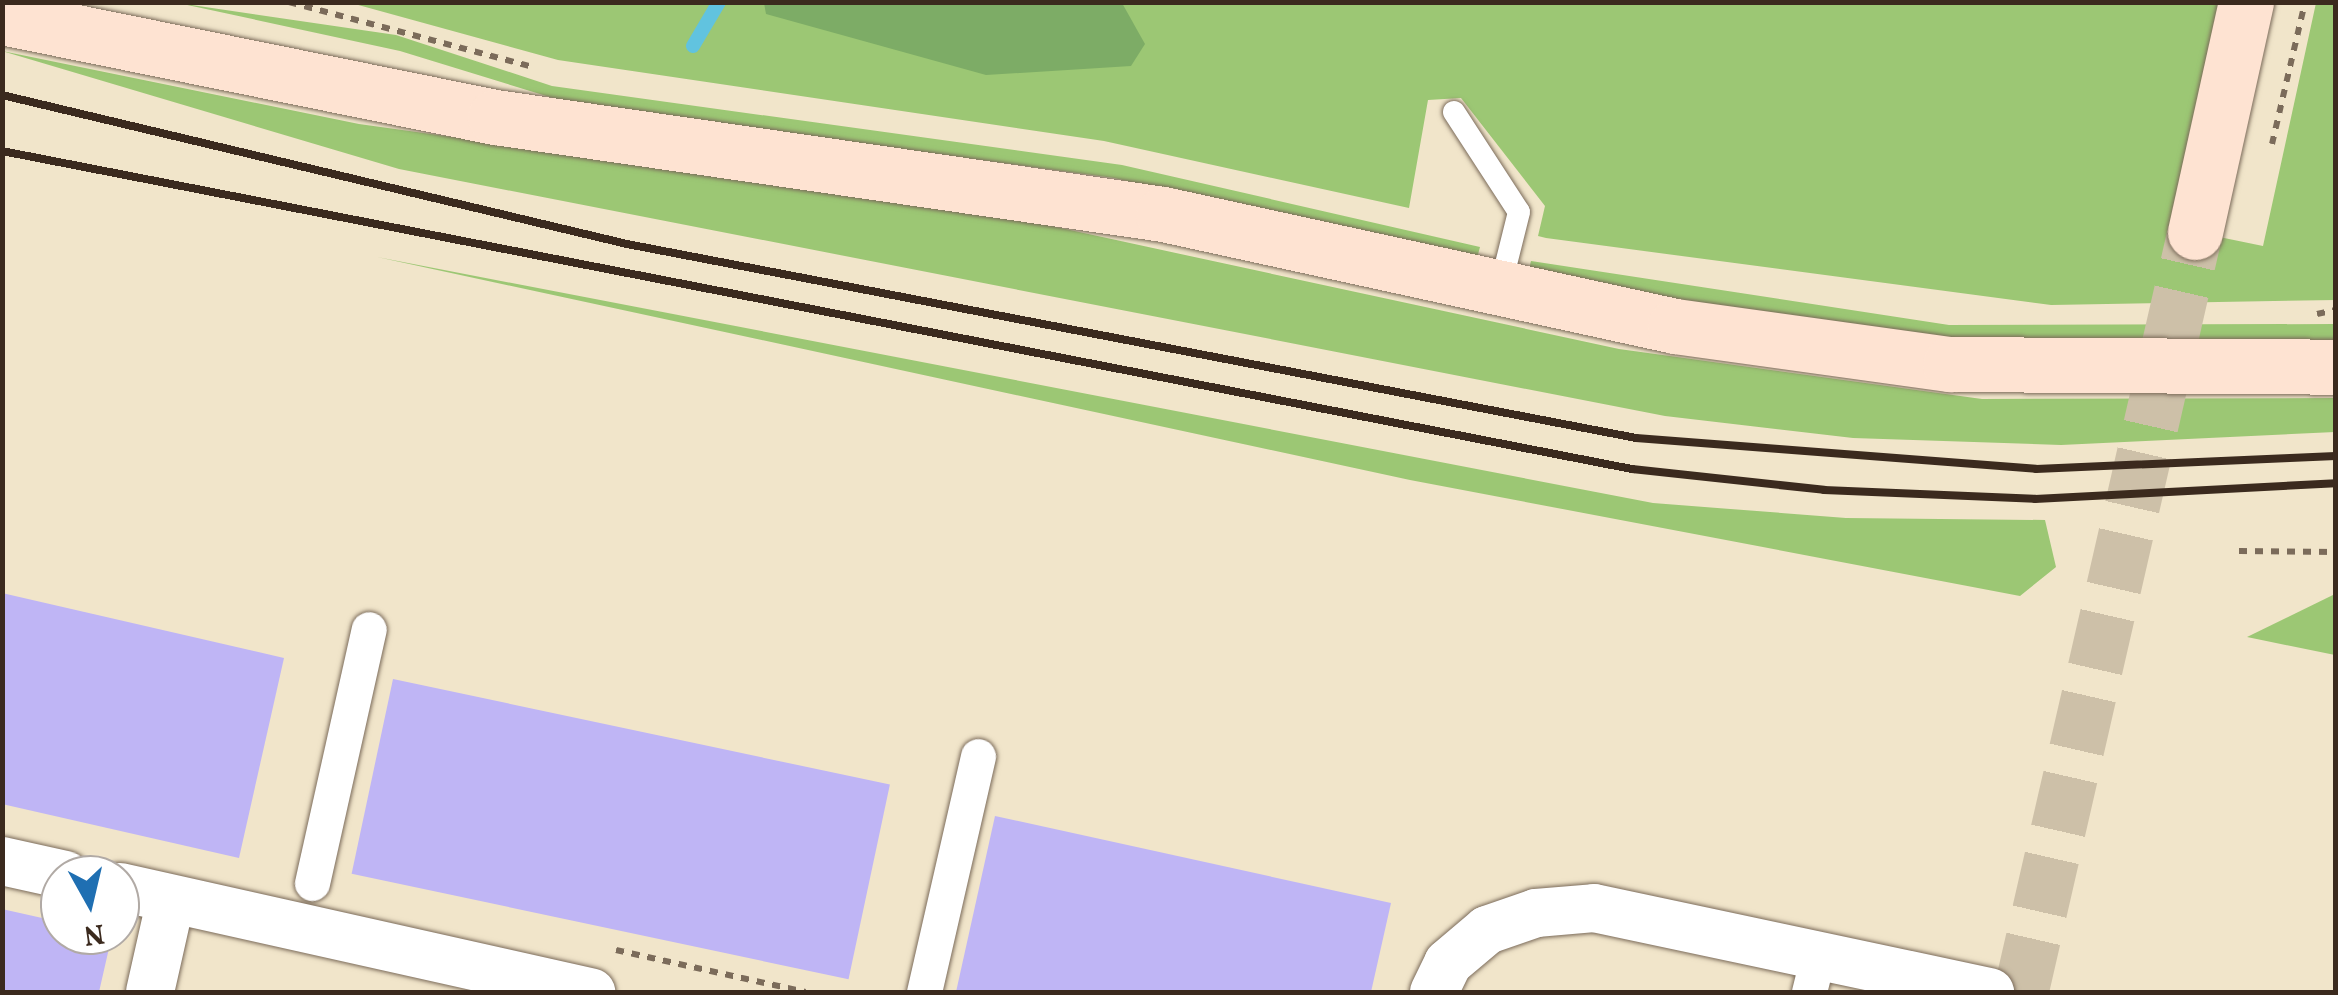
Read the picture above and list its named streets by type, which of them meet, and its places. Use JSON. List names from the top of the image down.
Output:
{
  "north": "bottom"
}
